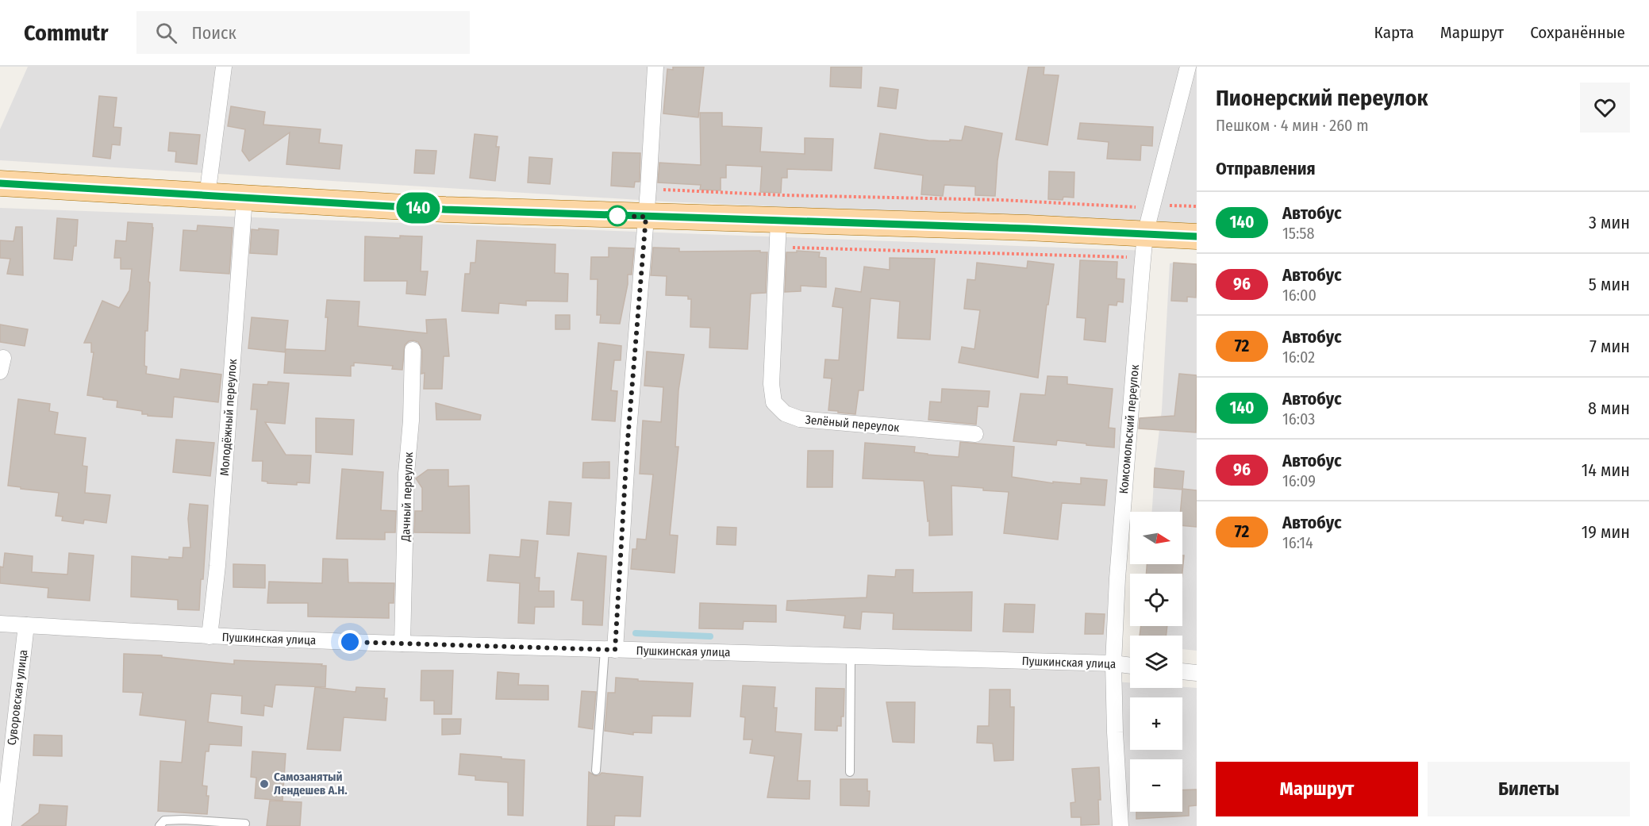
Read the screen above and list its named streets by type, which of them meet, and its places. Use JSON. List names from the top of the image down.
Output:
{
  "streets": {
    "street": [
      "Молодёжный переулок",
      "Зелёный переулок",
      "Комсомольский переулок",
      "Дачный переулок",
      "Пушкинская улица",
      "Суворовская улица"
    ]
  },
  "crossings": [
    ["Молодёжный переулок", "Пушкинская улица"],
    ["Комсомольский переулок", "Пушкинская улица"],
    ["Дачный переулок", "Пушкинская улица"],
    ["Пушкинская улица", "Суворовская улица"]
  ],
  "places": ["Самозанятый Лендешев А.Н."],
  "lines": ["bus line 140"],
  "north": "right",
  "page": {
    "header": "Commutr",
    "search": "Поиск",
    "nav": ["Карта", "Маршрут", "Сохранённые"],
    "on_map": "140",
    "heading": [
      ["Пионерский переулок", "Пешком · 4 мин · 260 m"],
      "Отправления"
    ],
    "list": [
      {
        "mark": "140",
        "name": "Автобус",
        "note": "15:58",
        "value": "3 мин"
      },
      {
        "mark": "96",
        "name": "Автобус",
        "note": "16:00",
        "value": "5 мин"
      },
      {
        "mark": "72",
        "name": "Автобус",
        "note": "16:02",
        "value": "7 мин"
      },
      {
        "mark": "140",
        "name": "Автобус",
        "note": "16:03",
        "value": "8 мин"
      },
      {
        "mark": "96",
        "name": "Автобус",
        "note": "16:09",
        "value": "14 мин"
      },
      {
        "mark": "72",
        "name": "Автобус",
        "note": "16:14",
        "value": "19 мин"
      }
    ],
    "map_buttons": ["+", "−"],
    "buttons": ["Маршрут", "Билеты"]
  }
}
